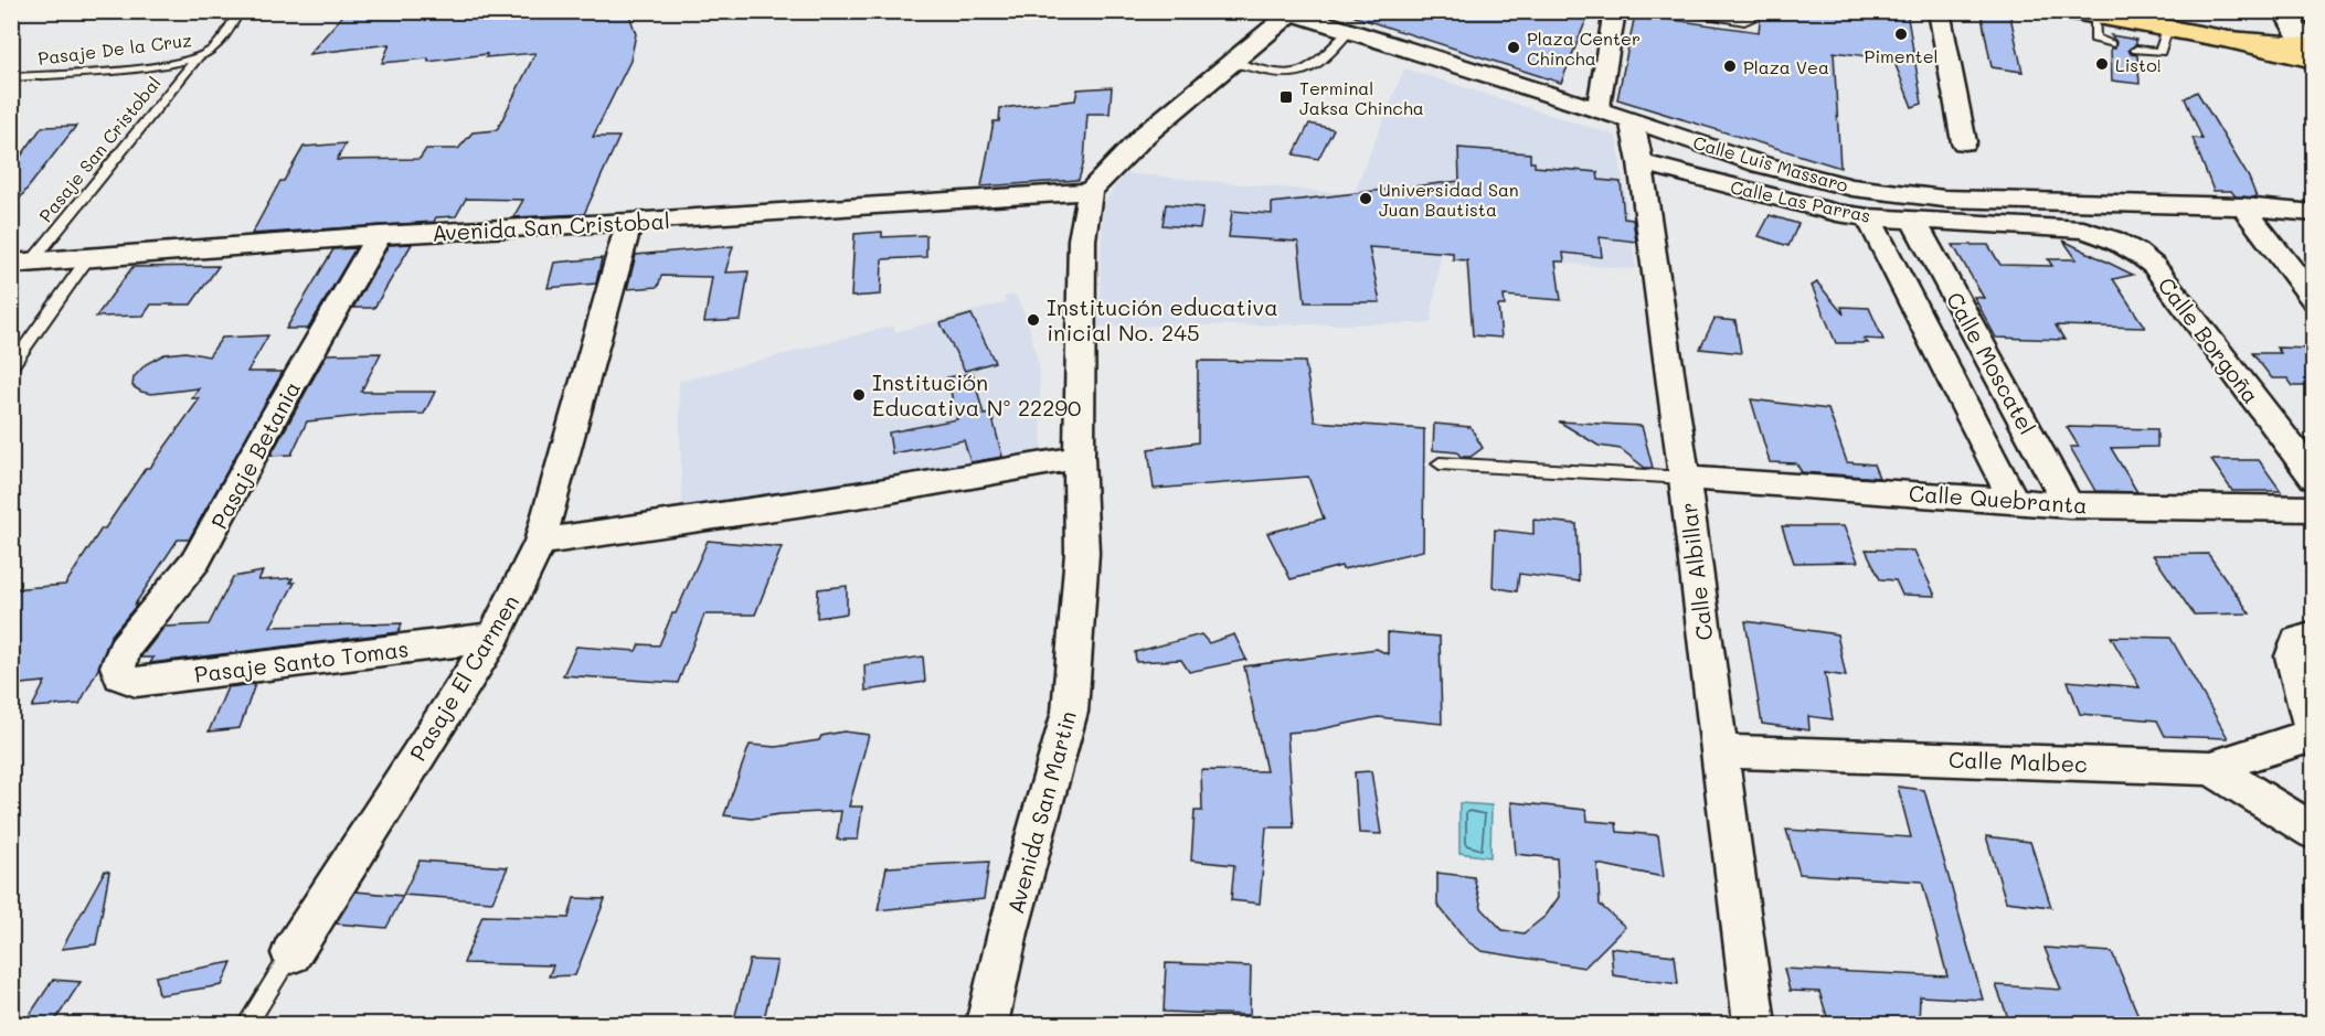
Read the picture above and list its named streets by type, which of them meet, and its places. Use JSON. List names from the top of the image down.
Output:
{
  "streets": {
    "street": [
      "Calle Luis Massaro",
      "Calle Las Parras",
      "Avenida San Cristobal",
      "Calle Borgoña",
      "Calle Moscatel",
      "Pasaje Betania",
      "Calle Quebranta",
      "Calle Albillar",
      "Pasaje Santo Tomas",
      "Pasaje El Carmen",
      "Calle Malbec",
      "Avenida San Martin"
    ],
    "lane": ["Pasaje De la Cruz", "Pasaje San Cristobal"]
  },
  "crossings": [
    ["Pasaje De la Cruz", "Pasaje San Cristobal"],
    ["Pasaje San Cristobal", "Avenida San Cristobal"],
    ["Calle Luis Massaro", "Calle Albillar"],
    ["Calle Las Parras", "Calle Borgoña"],
    ["Calle Las Parras", "Calle Moscatel"],
    ["Calle Las Parras", "Calle Albillar"],
    ["Avenida San Cristobal", "Pasaje Betania"],
    ["Avenida San Cristobal", "Pasaje El Carmen"],
    ["Avenida San Cristobal", "Avenida San Martin"],
    ["Calle Moscatel", "Calle Quebranta"],
    ["Pasaje Betania", "Pasaje Santo Tomas"],
    ["Calle Quebranta", "Calle Albillar"],
    ["Calle Albillar", "Calle Malbec"],
    ["Pasaje Santo Tomas", "Pasaje El Carmen"]
  ],
  "places": {
    "other": [
      "Pimentel",
      "Plaza Center Chincha",
      "Listo!",
      "Plaza Vea",
      "Universidad San Juan Bautista",
      "Institución educativa inicial No. 245",
      "Institución Educativa Nº 22290"
    ],
    "transit": ["Terminal Jaksa Chincha"]
  }
}
